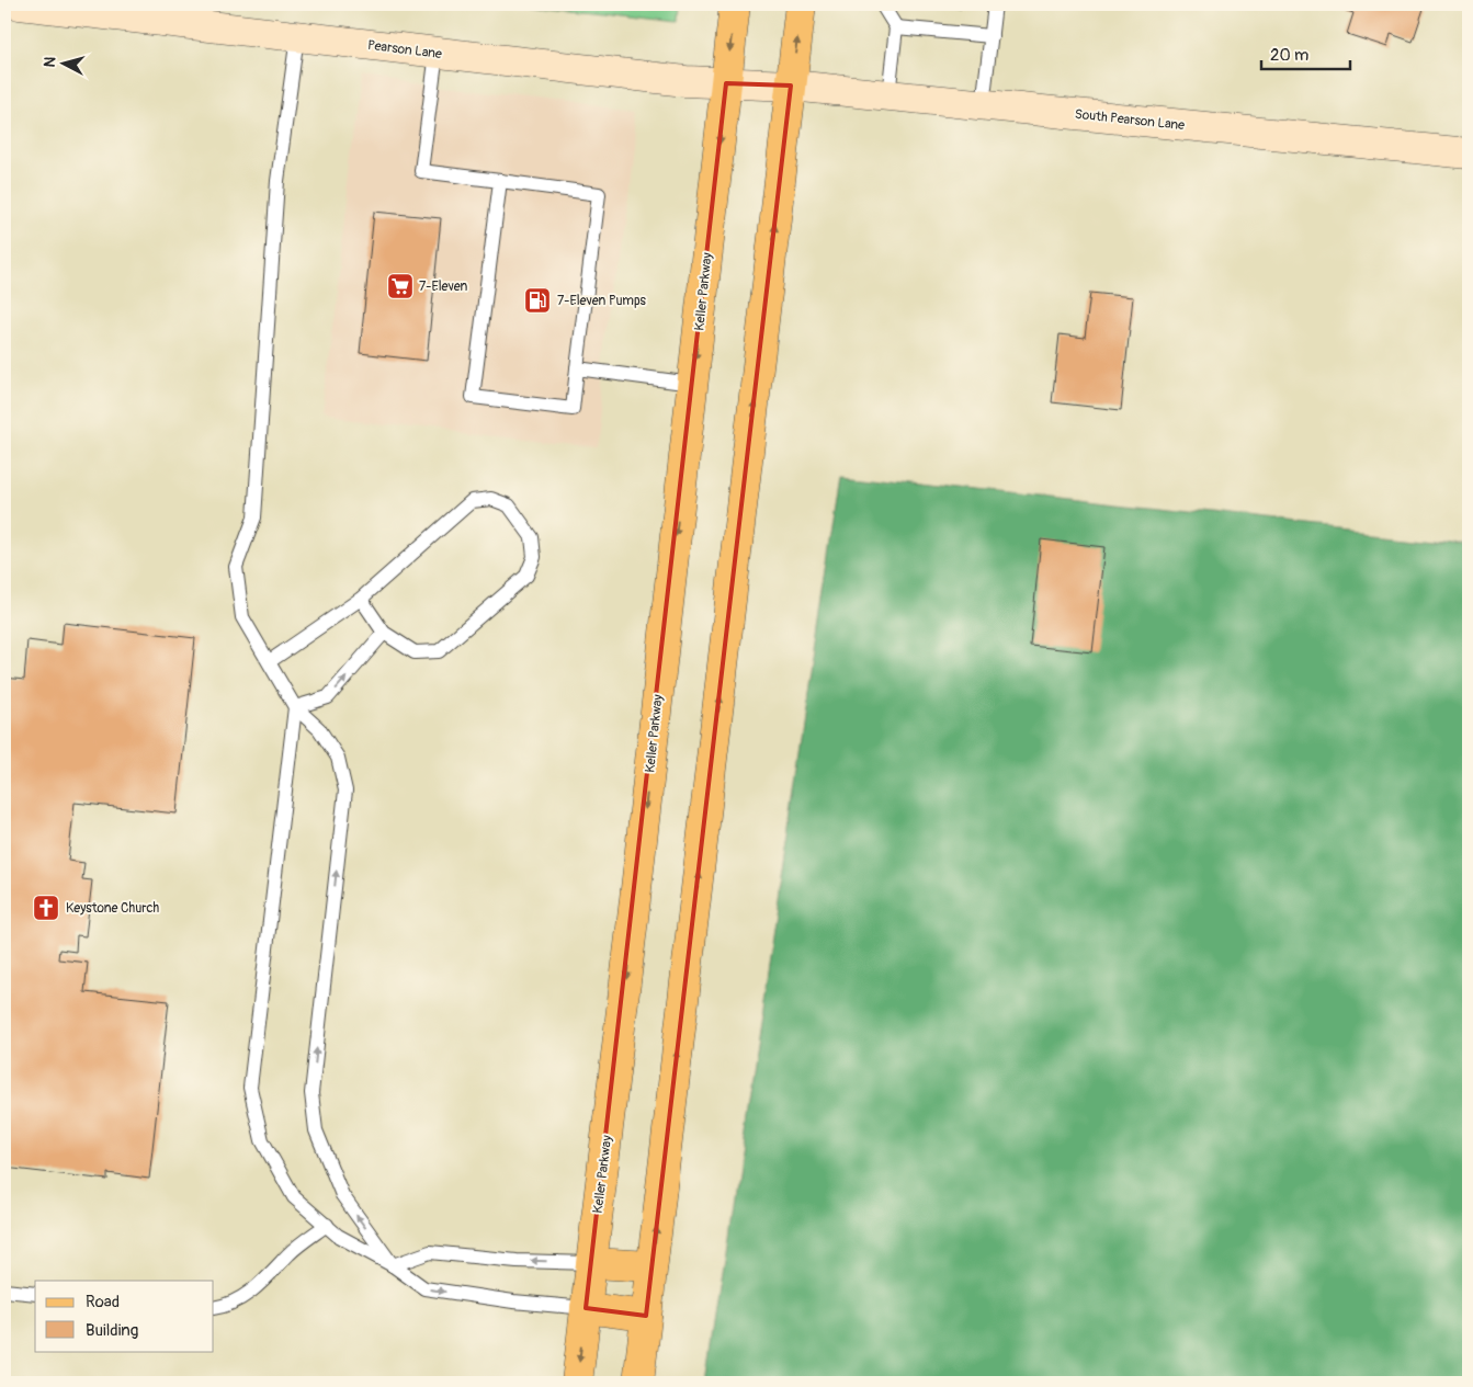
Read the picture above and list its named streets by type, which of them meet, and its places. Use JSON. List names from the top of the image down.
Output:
{
  "streets": {
    "main road": ["Keller Parkway"],
    "street": ["Pearson Lane", "South Pearson Lane"]
  },
  "crossings": [
    ["Pearson Lane", "South Pearson Lane"],
    ["Pearson Lane", "Keller Parkway"]
  ],
  "places": {
    "supermarket": ["7-Eleven"],
    "fuel station": ["7-Eleven Pumps"],
    "church": ["Keystone Church"]
  },
  "legend": ["Road", "Building"],
  "scale_bar": "20 m",
  "north": "left"
}
